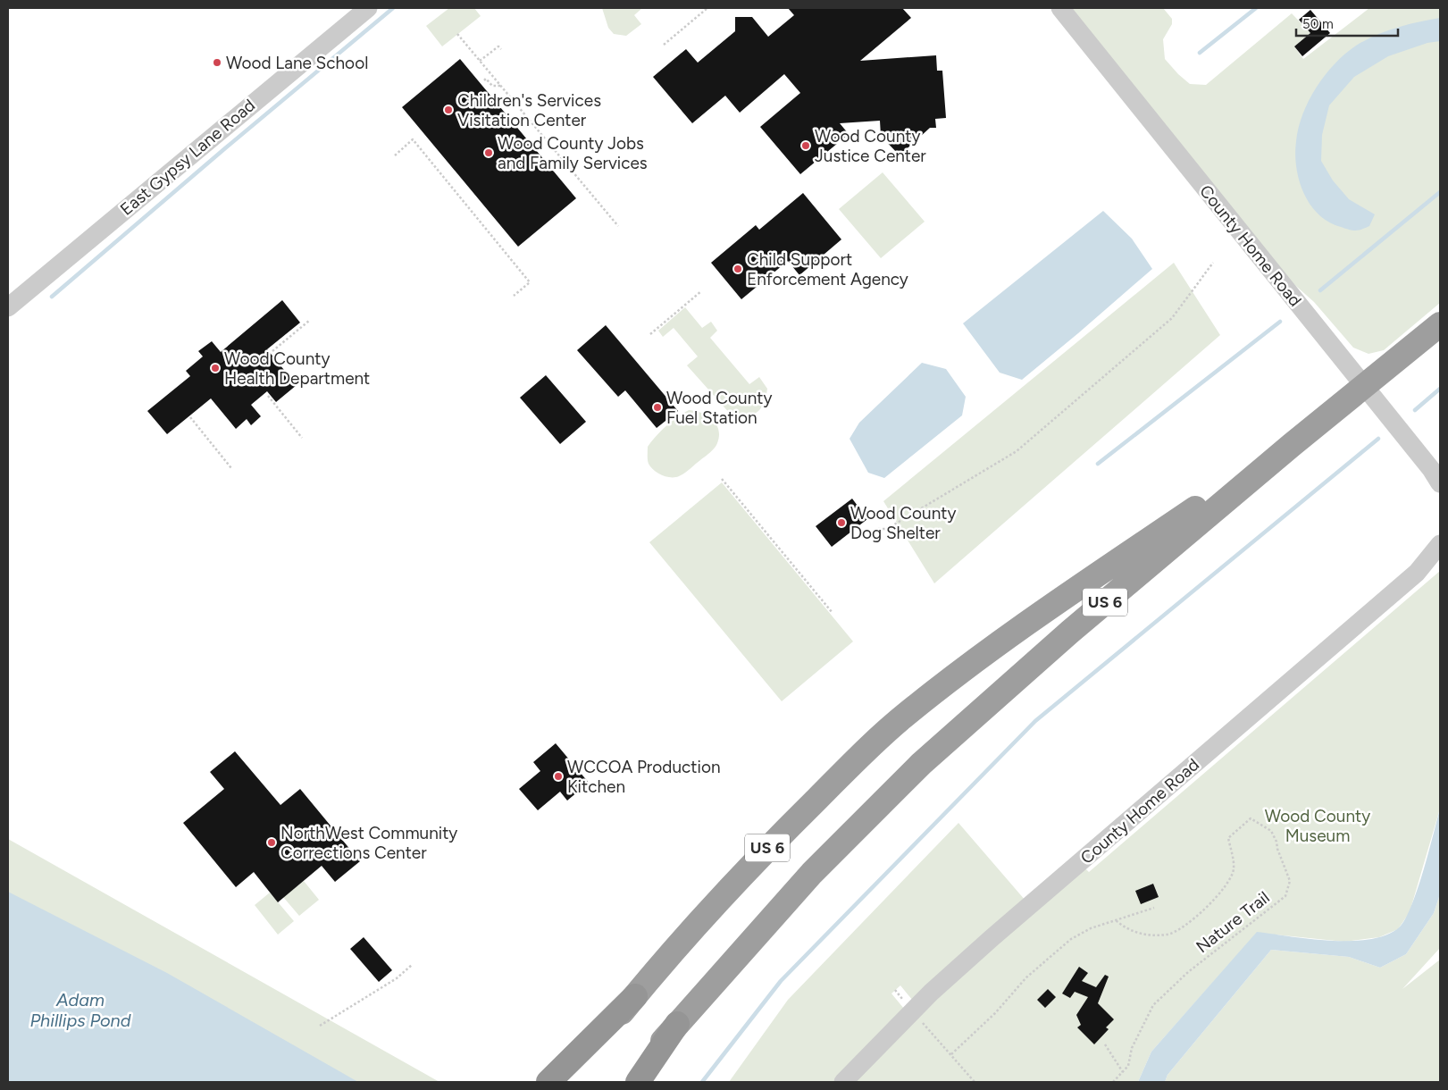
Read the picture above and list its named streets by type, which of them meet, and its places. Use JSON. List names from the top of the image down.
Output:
{
  "streets": {
    "highway": ["US 6"],
    "street": ["East Gypsy Lane Road", "County Home Road"],
    "path": ["Nature Trail"]
  },
  "crossings": [
    ["County Home Road", "US 6"]
  ],
  "water": ["Adam Phillips Pond"],
  "parks": ["Wood County Museum"],
  "places": [
    "Wood Lane School",
    "Children's Services Visitation Center",
    "Wood County Justice Center",
    "Wood County Jobs and Family Services",
    "Child Support Enforcement Agency",
    "Wood County Health Department",
    "Wood County Fuel Station",
    "Wood County Dog Shelter",
    "WCCOA Production Kitchen",
    "NorthWest Community Corrections Center"
  ],
  "scale_bar": "50 m"
}
